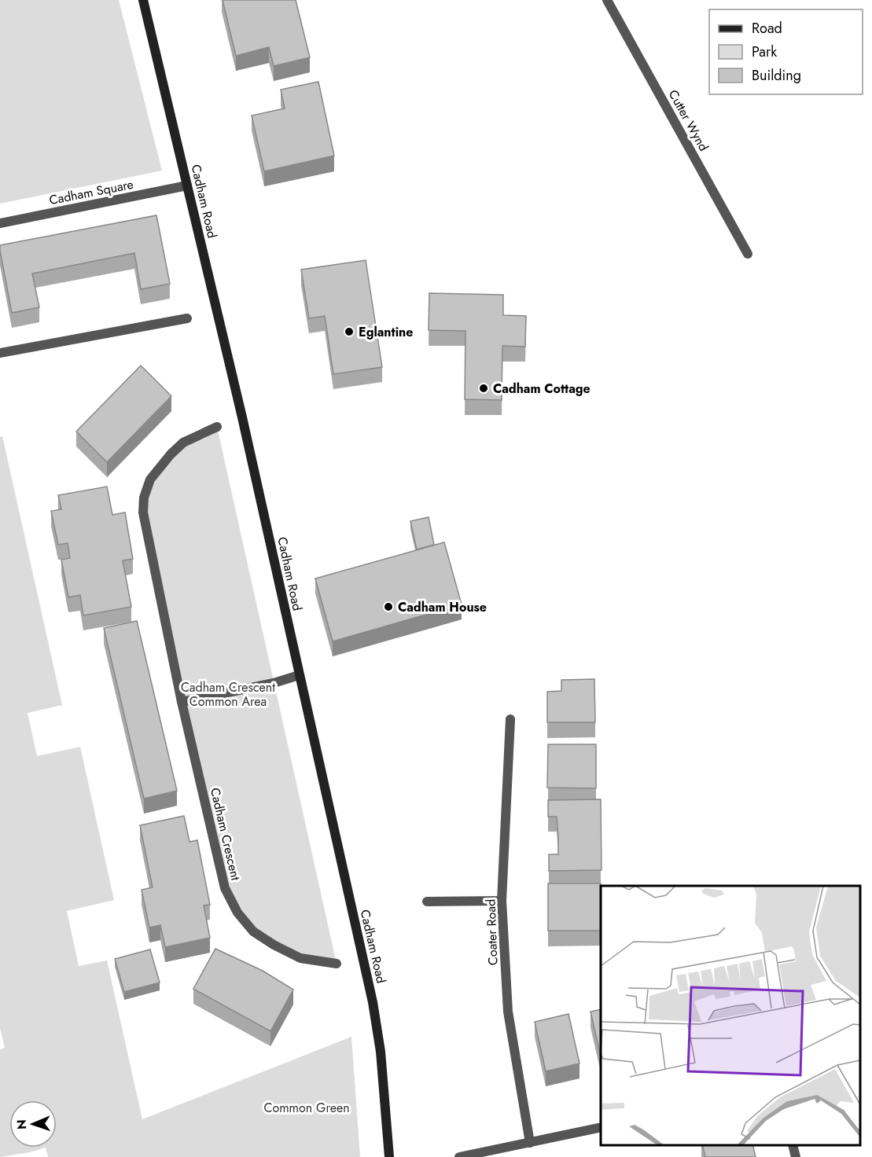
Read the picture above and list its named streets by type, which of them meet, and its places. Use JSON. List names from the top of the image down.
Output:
{
  "streets": {
    "street": [
      "Cutter Wynd",
      "Cadham Square",
      "Cadham Road",
      "Cadham Crescent",
      "Coater Road"
    ]
  },
  "crossings": [
    ["Cadham Square", "Cadham Road"]
  ],
  "parks": ["Cadham Crescent Common Area", "Common Green"],
  "places": ["Eglantine", "Cadham Cottage", "Cadham House"],
  "legend": ["Road", "Park", "Building"],
  "north": "left"
}
